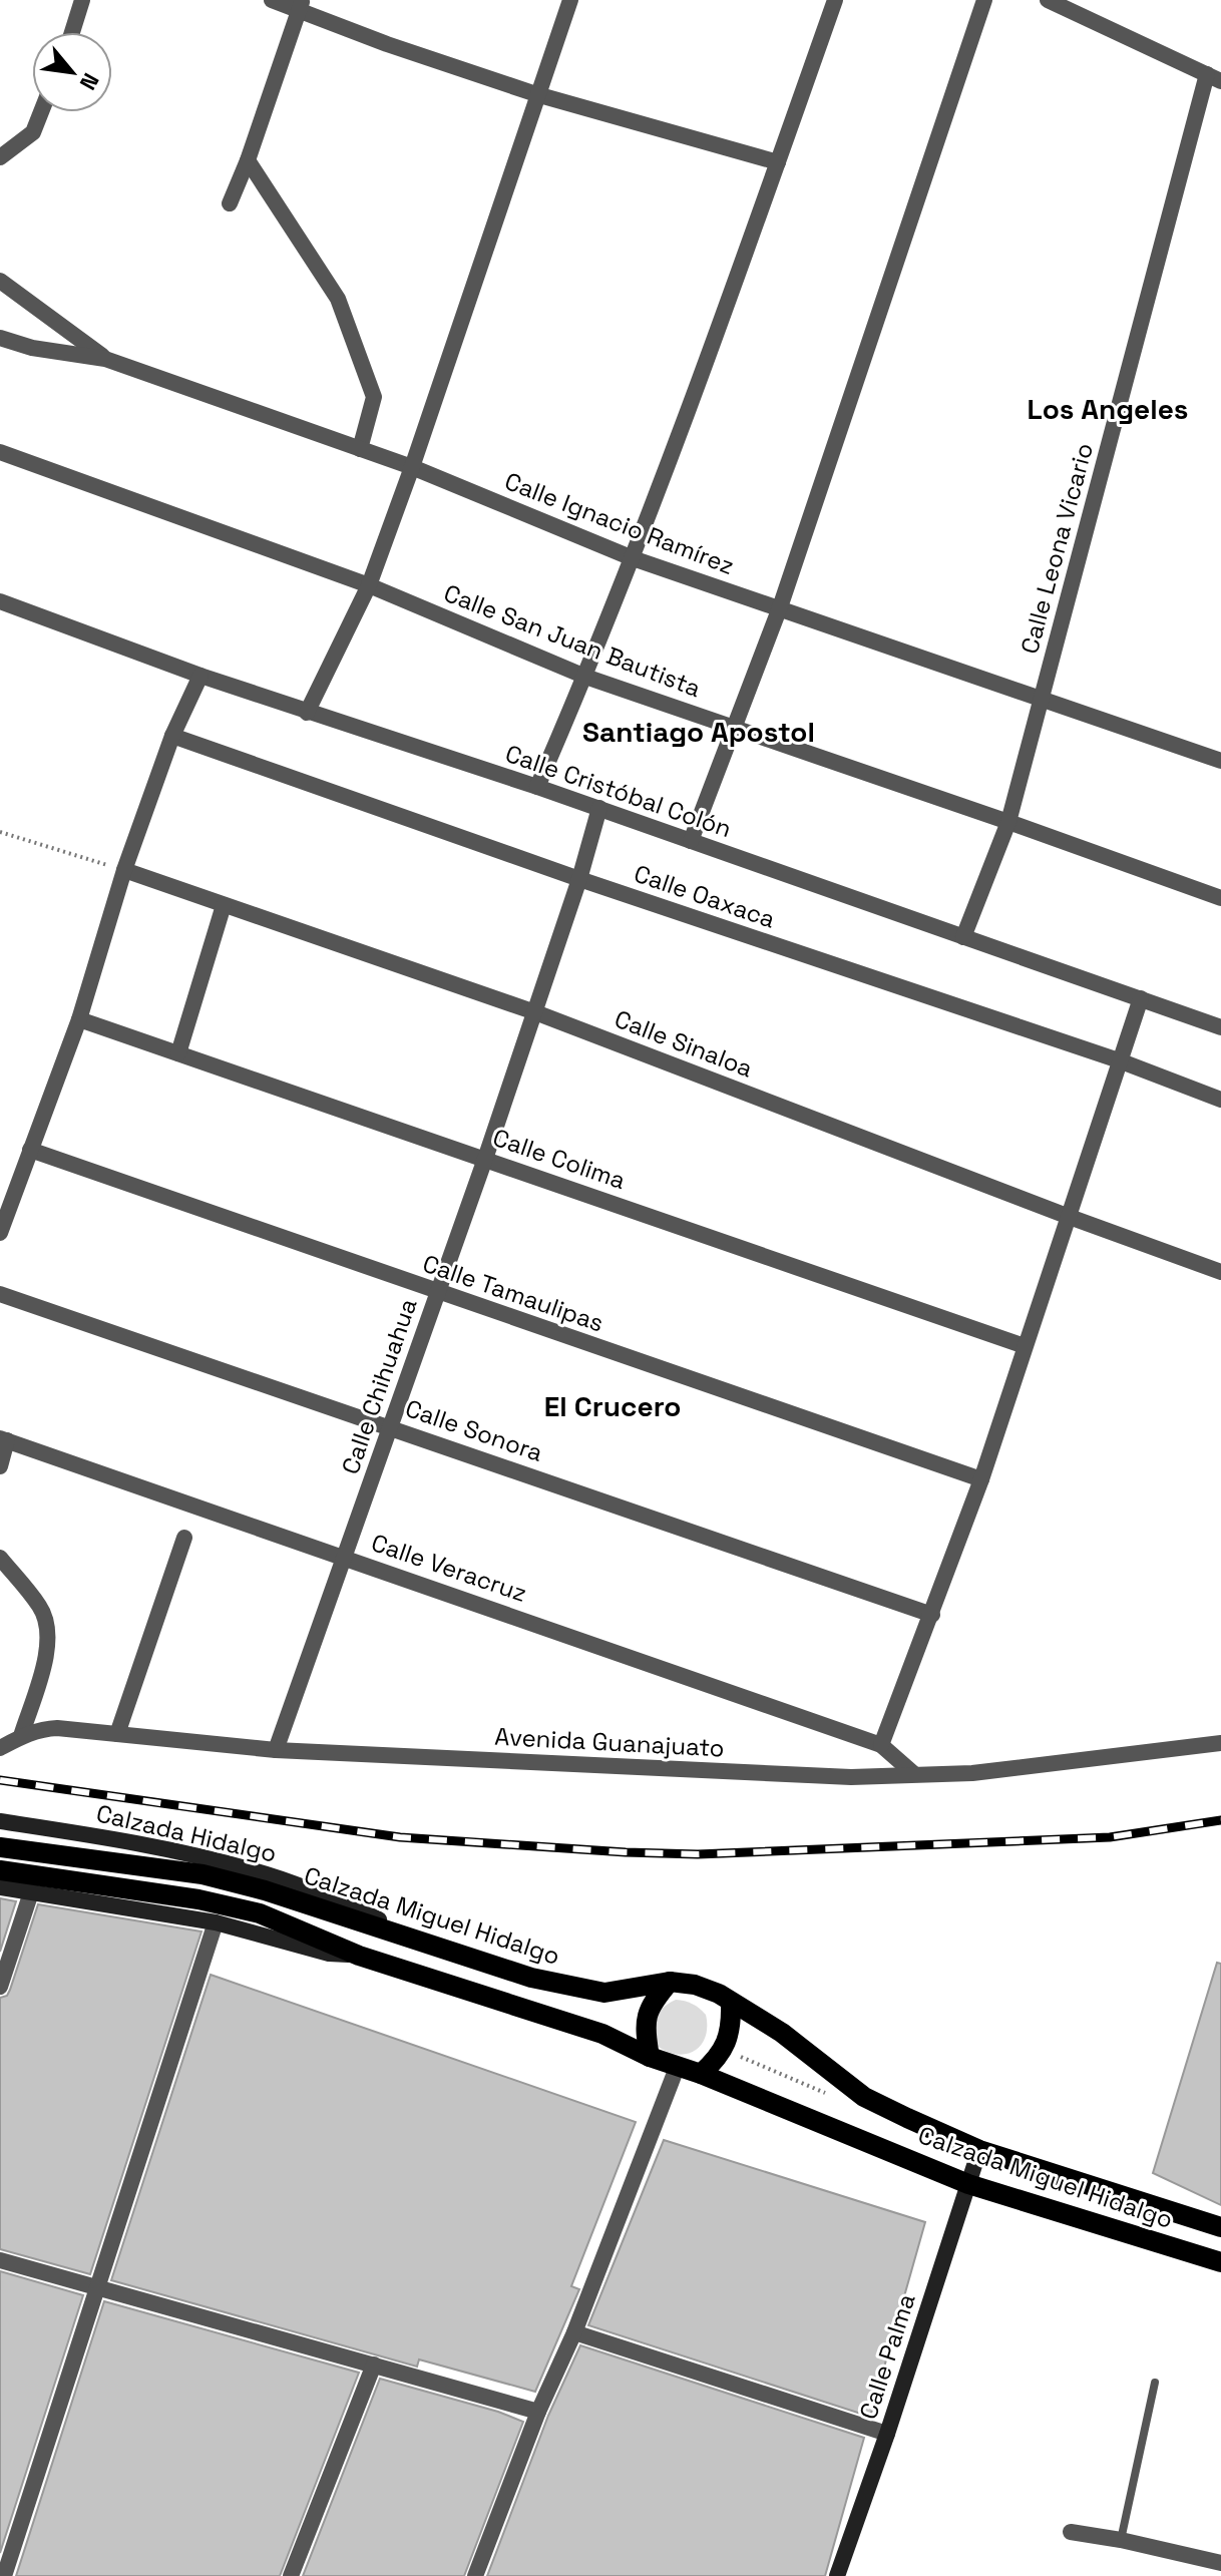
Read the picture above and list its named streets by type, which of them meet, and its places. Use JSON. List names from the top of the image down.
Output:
{
  "streets": {
    "main road": ["Calzada Miguel Hidalgo"],
    "street": [
      "Calle Ignacio Ramírez",
      "Calle Leona Vicario",
      "Calle San Juan Bautista",
      "Calle Cristóbal Colón",
      "Calle Oaxaca",
      "Calle Sinaloa",
      "Calle Colima",
      "Calle Tamaulipas",
      "Calle Chihuahua",
      "Calle Sonora",
      "Calle Veracruz",
      "Avenida Guanajuato",
      "Calzada Hidalgo",
      "Calle Palma"
    ]
  },
  "crossings": [
    ["Calle Ignacio Ramírez", "Calle Leona Vicario"],
    ["Calle Leona Vicario", "Calle San Juan Bautista"],
    ["Calle Leona Vicario", "Calle Cristóbal Colón"],
    ["Calle Cristóbal Colón", "Calle Chihuahua"],
    ["Calle Oaxaca", "Calle Chihuahua"],
    ["Calle Sinaloa", "Calle Chihuahua"],
    ["Calle Colima", "Calle Chihuahua"],
    ["Calle Tamaulipas", "Calle Chihuahua"],
    ["Calle Chihuahua", "Calle Sonora"],
    ["Calle Chihuahua", "Calle Veracruz"],
    ["Calle Chihuahua", "Avenida Guanajuato"],
    ["Calzada Hidalgo", "Calzada Miguel Hidalgo"],
    ["Calzada Miguel Hidalgo", "Calle Palma"]
  ],
  "districts": ["Los Angeles", "Santiago Apostol", "El Crucero"],
  "north": "bottom right"
}
